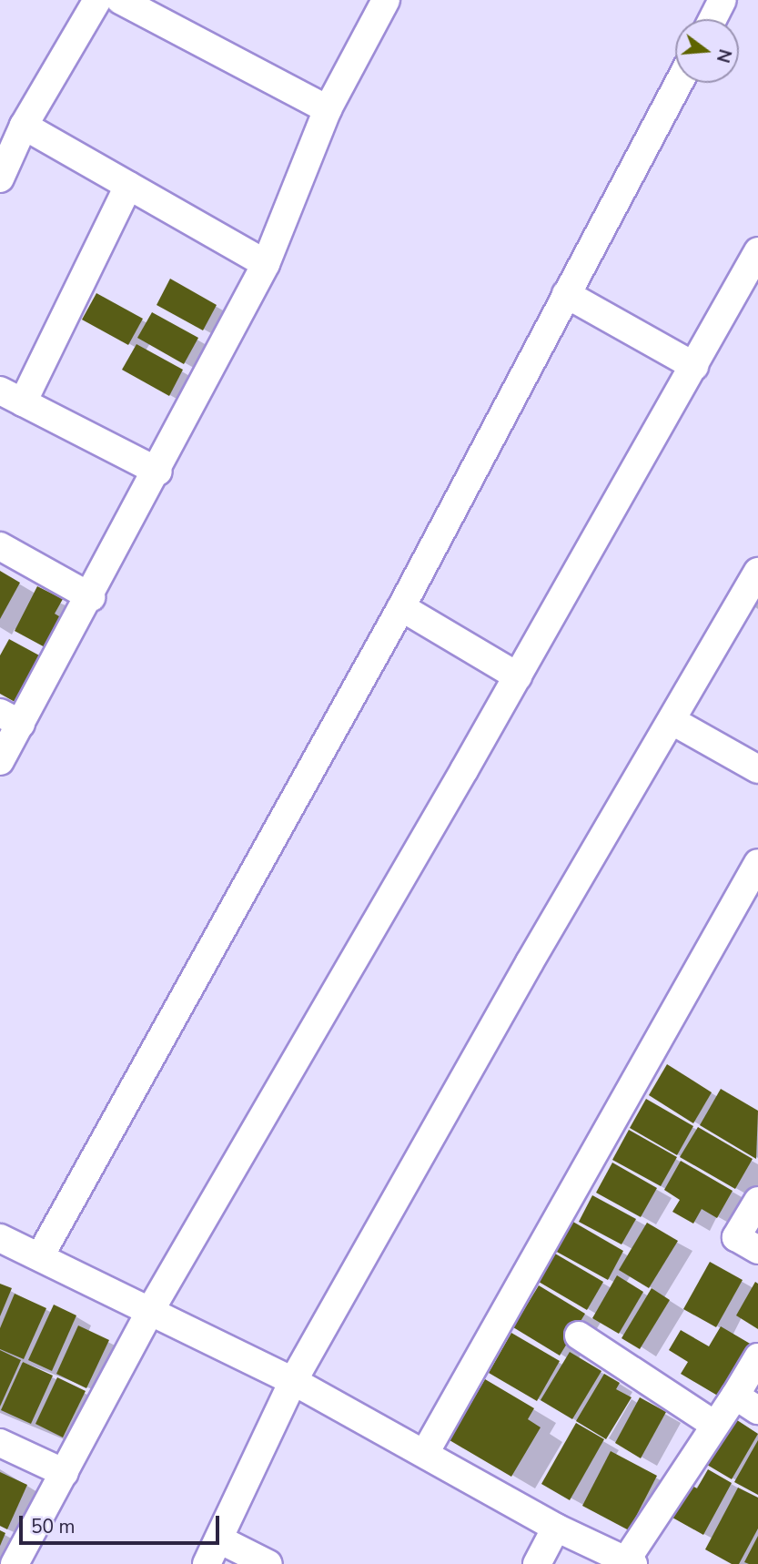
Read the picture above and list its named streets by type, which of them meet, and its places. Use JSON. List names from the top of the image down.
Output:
{
  "scale_bar": "50 m",
  "north": "right"
}
